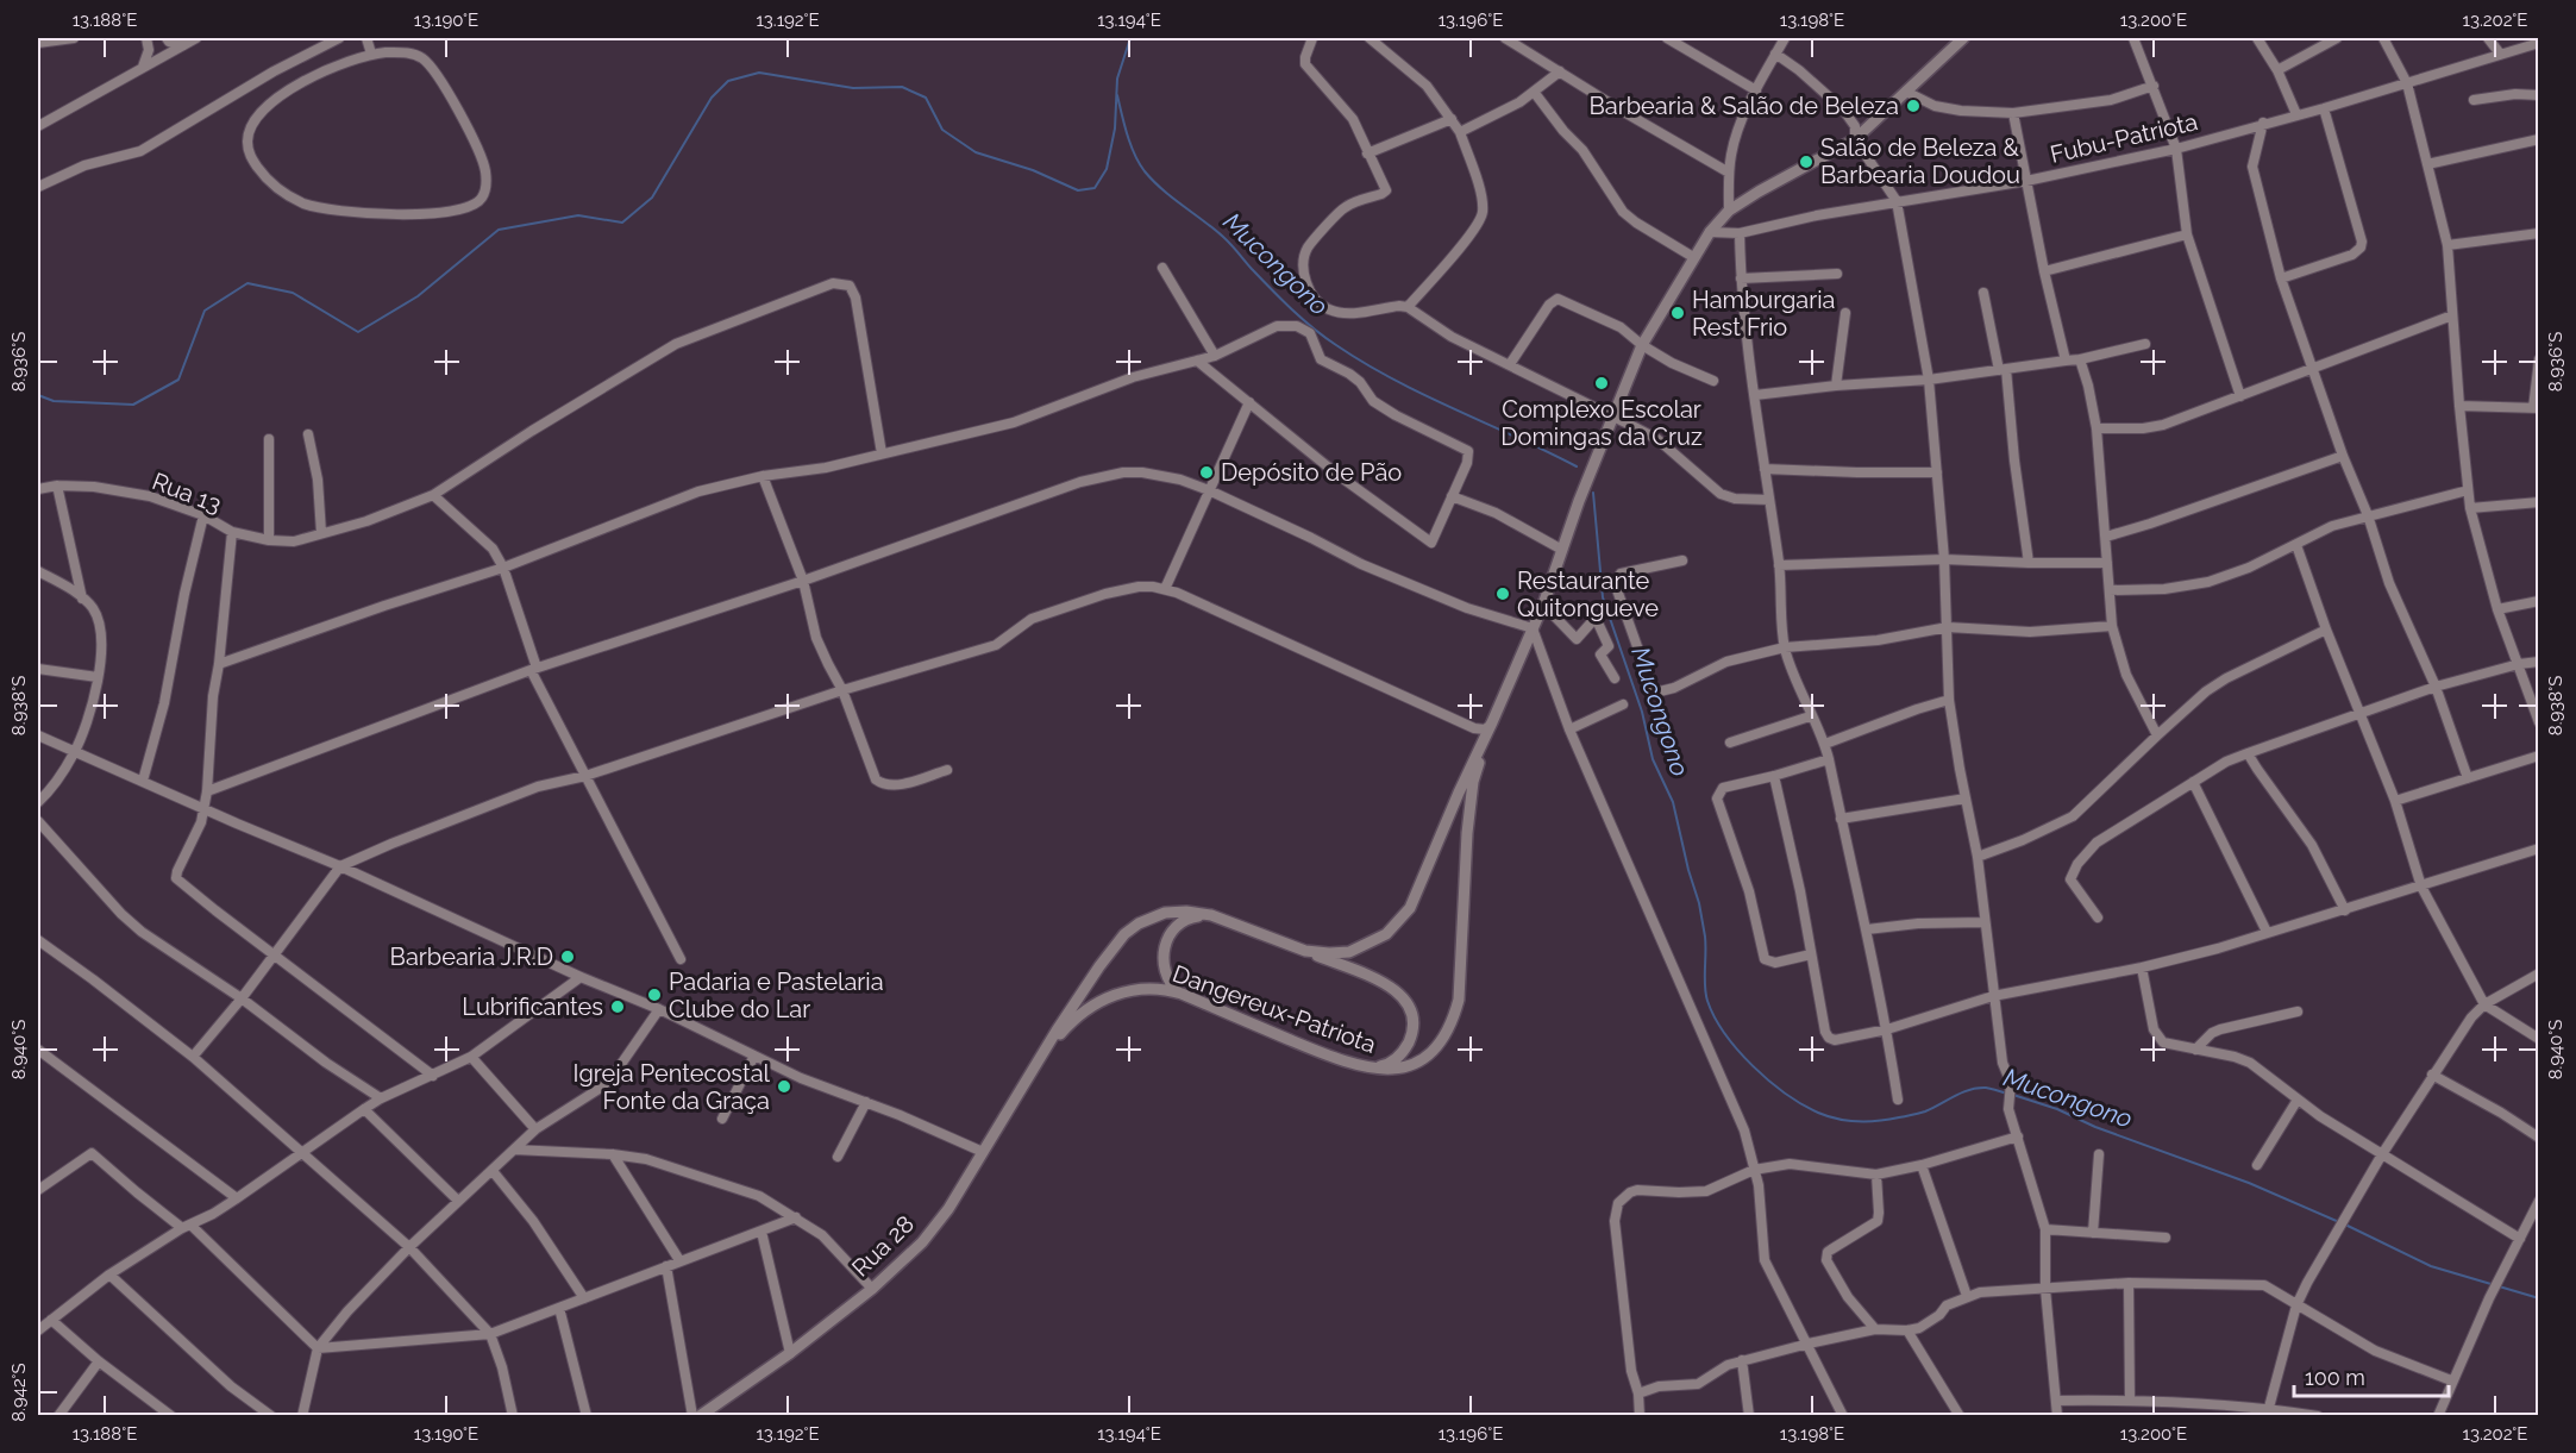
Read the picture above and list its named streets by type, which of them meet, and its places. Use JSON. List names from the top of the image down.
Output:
{
  "streets": {
    "street": [
      "Fubu-Patriota",
      "Rua 13",
      "Dangereux-Patriota",
      "Rua 28"
    ]
  },
  "crossings": [
    ["Dangereux-Patriota", "Rua 28"]
  ],
  "water": ["Mucongono"],
  "places": [
    "Barbearia & Salão de Beleza",
    "Salão de Beleza & Barbearia Doudou",
    "Hamburgaria Rest Frio",
    "Complexo Escolar Domingas da Cruz",
    "Depósito de Pão",
    "Restaurante Quitongueve",
    "Barbearia J.R.D",
    "Padaria e Pastelaria Clube do Lar",
    "Lubrificantes",
    "Igreja Pentecostal Fonte da Graça"
  ],
  "scale_bar": "100 m",
  "coordinates": [
    "13.188°E",
    "13.190°E",
    "13.192°E",
    "13.194°E",
    "13.196°E",
    "13.198°E",
    "13.200°E",
    "13.202°E",
    "8.936°S",
    "8.938°S",
    "8.940°S",
    "8.942°S"
  ]
}
